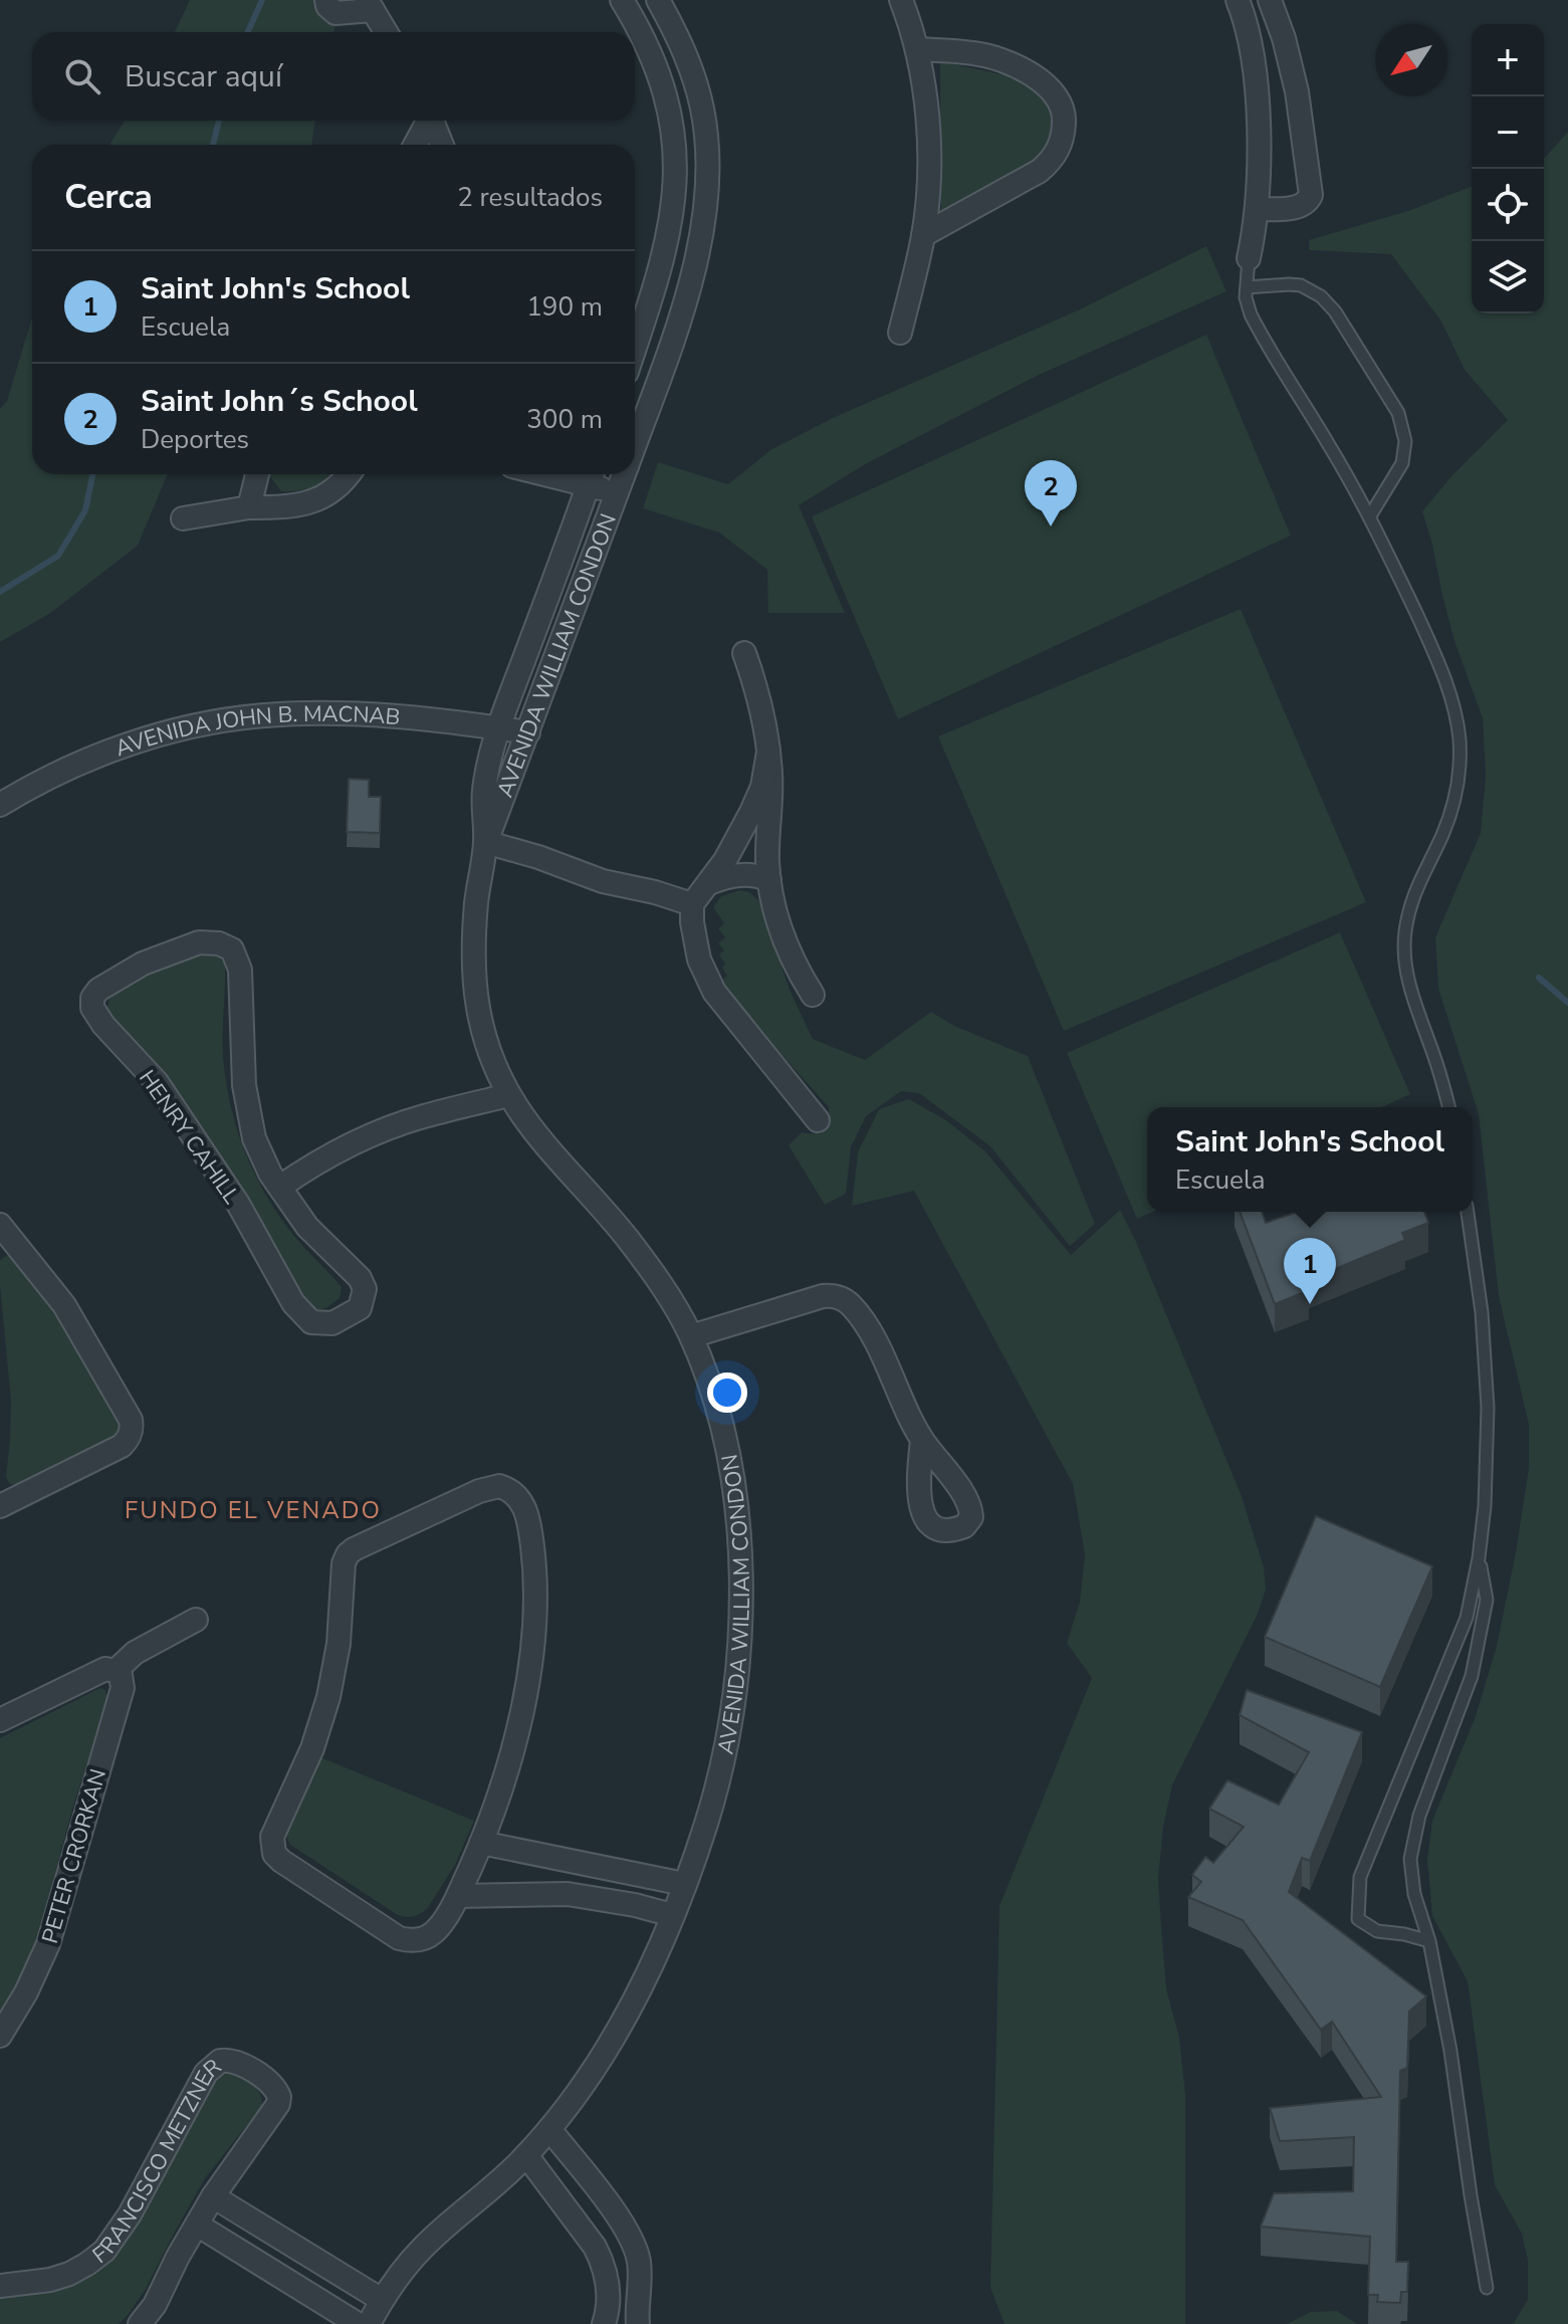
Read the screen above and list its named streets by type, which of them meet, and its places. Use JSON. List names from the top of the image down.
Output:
{
  "streets": {
    "street": [
      "AVENIDA WILLIAM CONDON",
      "AVENIDA JOHN B. MACNAB",
      "HENRY CAHILL",
      "PETER CRORKAN",
      "FRANCISCO METZNER"
    ]
  },
  "crossings": [
    ["AVENIDA WILLIAM CONDON", "AVENIDA JOHN B. MACNAB"]
  ],
  "districts": ["FUNDO EL VENADO"],
  "north": "bottom left",
  "page": {
    "map_buttons": ["+", "−"],
    "search": "Buscar aquí",
    "heading": ["Cerca", "2 resultados"],
    "list": [
      {
        "mark": "1",
        "name": "Saint John's School",
        "note": "Escuela",
        "value": "190 m"
      },
      {
        "mark": "2",
        "name": "Saint John´s School",
        "note": "Deportes",
        "value": "300 m"
      }
    ],
    "pins": ["2", "1"],
    "popup": ["Saint John's School", "Escuela"]
  }
}
